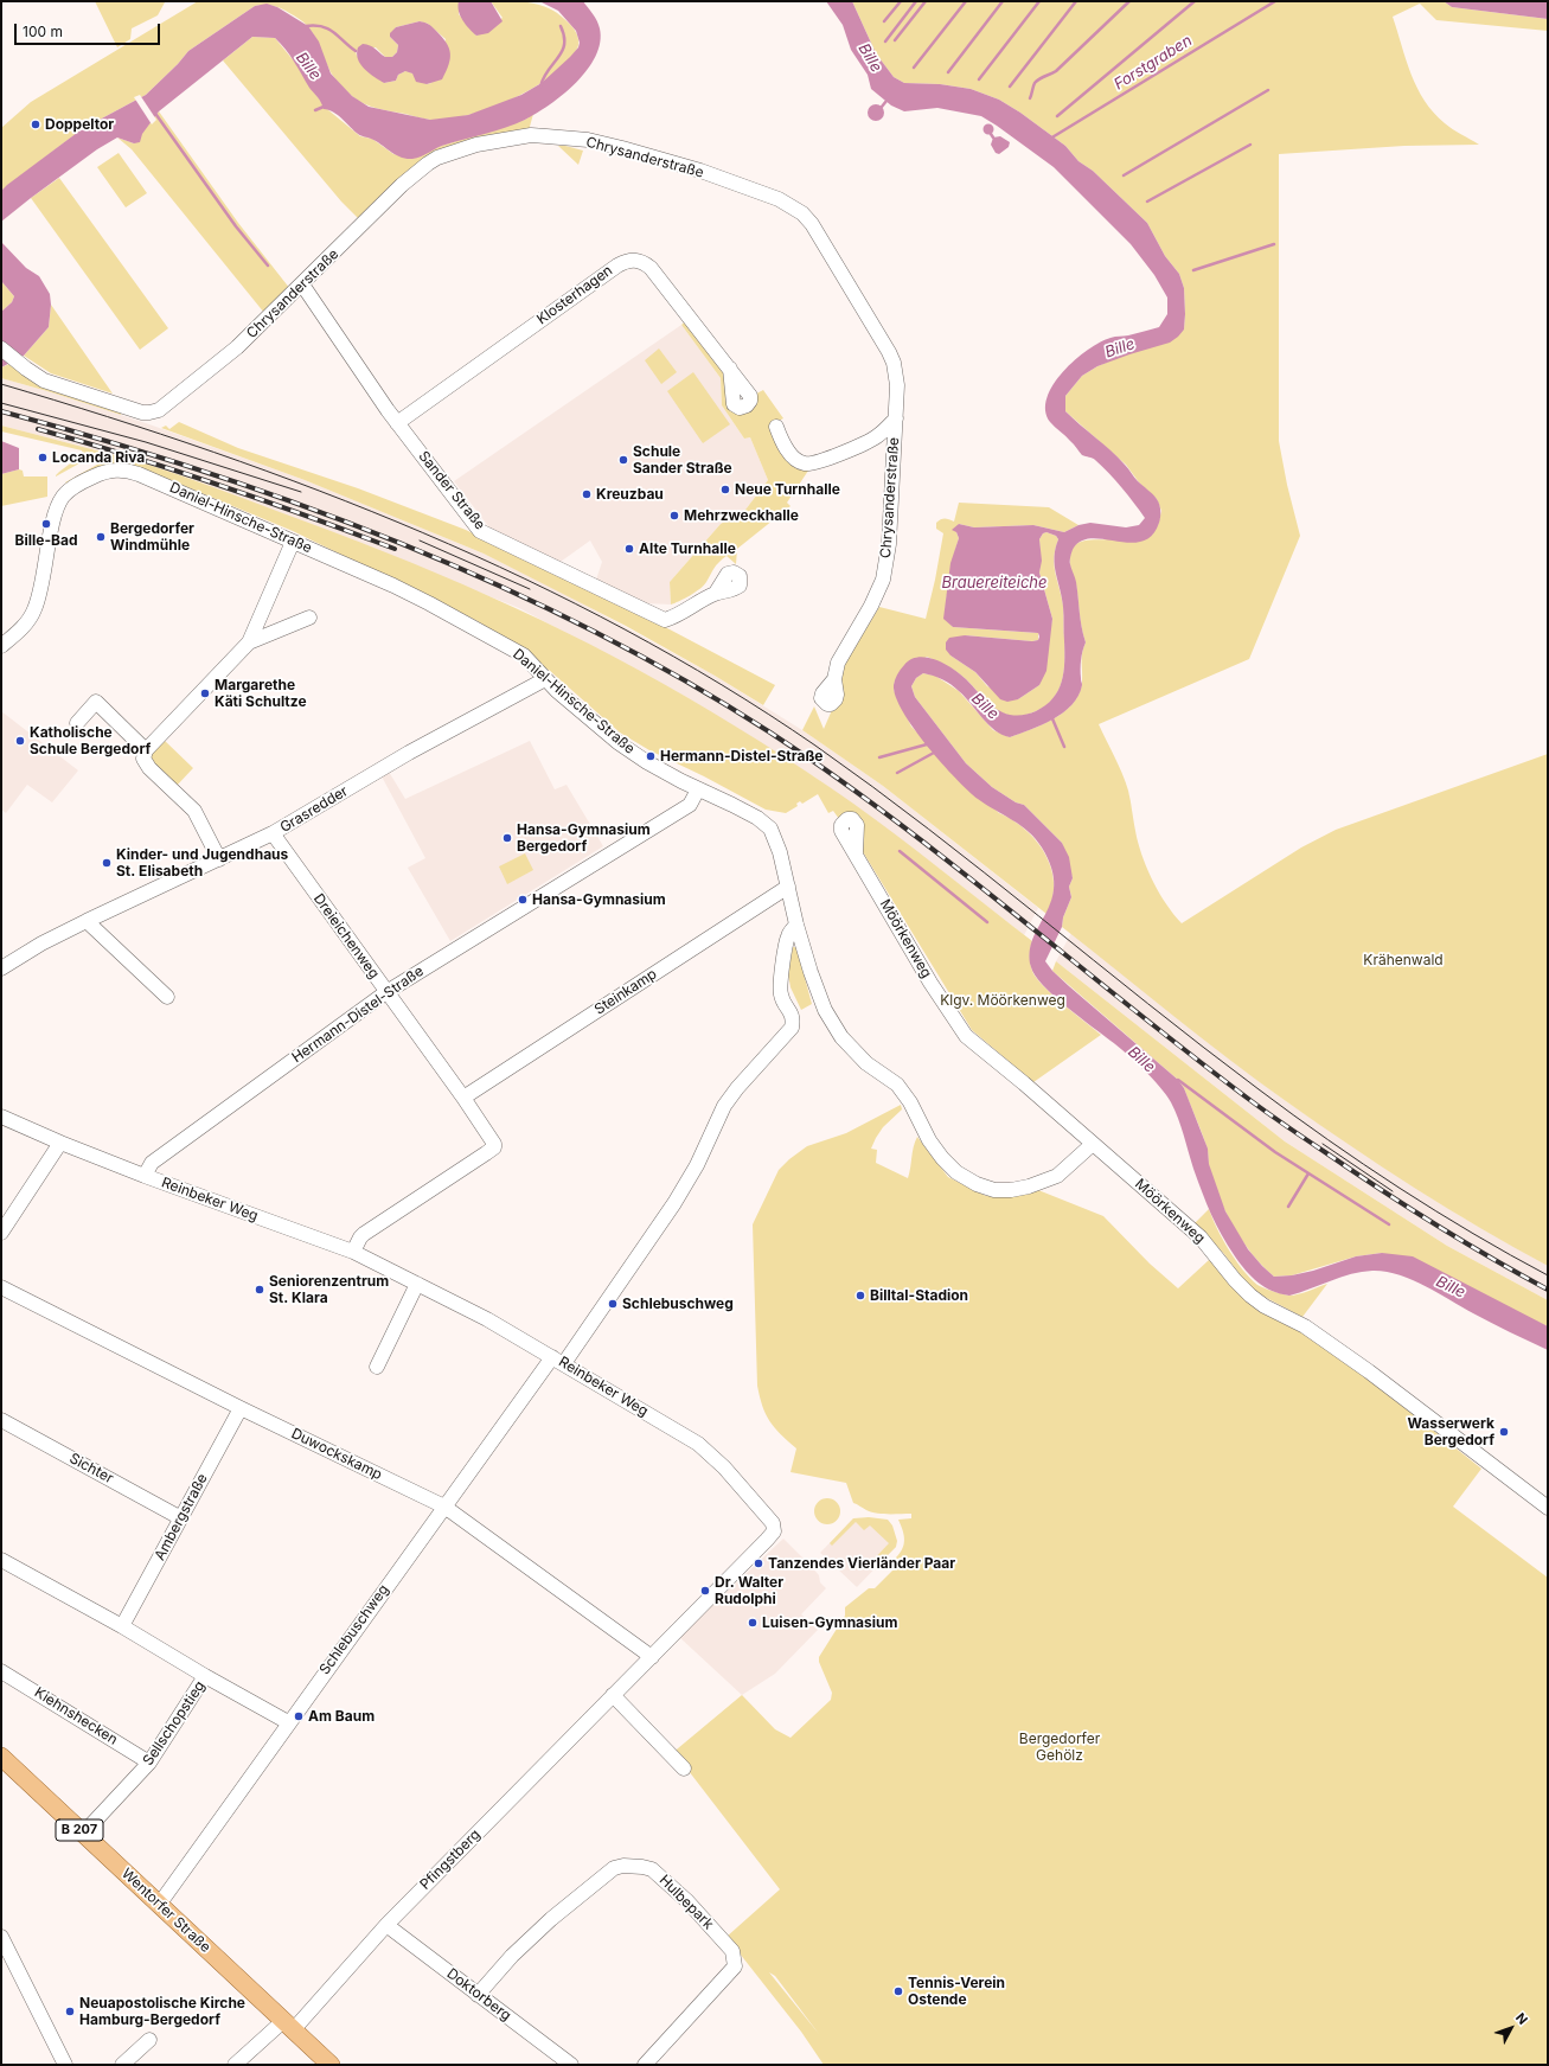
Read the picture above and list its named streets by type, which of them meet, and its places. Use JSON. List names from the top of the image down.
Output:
{
  "streets": {
    "main road": ["B 207", "Wentorfer Straße"],
    "street": [
      "Chrysanderstraße",
      "Klosterhagen",
      "Sander Straße",
      "Daniel-Hinsche-Straße",
      "Grasredder",
      "Dreieichenweg",
      "Möörkenweg",
      "Steinkamp",
      "Hermann-Distel-Straße",
      "Reinbeker Weg",
      "Duwockskamp",
      "Sichter",
      "Ambergstraße",
      "Schlebuschweg",
      "Kiehnshecken",
      "Sellschopstieg",
      "Pfingstberg",
      "Hulbepark",
      "Doktorberg"
    ]
  },
  "crossings": [
    ["Chrysanderstraße", "Sander Straße"],
    ["Klosterhagen", "Sander Straße"],
    ["Daniel-Hinsche-Straße", "Grasredder"],
    ["Daniel-Hinsche-Straße", "Möörkenweg"],
    ["Daniel-Hinsche-Straße", "Steinkamp"],
    ["Daniel-Hinsche-Straße", "Hermann-Distel-Straße"],
    ["Daniel-Hinsche-Straße", "Schlebuschweg"],
    ["Grasredder", "Dreieichenweg"],
    ["Dreieichenweg", "Steinkamp"],
    ["Dreieichenweg", "Hermann-Distel-Straße"],
    ["Dreieichenweg", "Reinbeker Weg"],
    ["Hermann-Distel-Straße", "Reinbeker Weg"],
    ["Reinbeker Weg", "Schlebuschweg"],
    ["Reinbeker Weg", "Pfingstberg"],
    ["Duwockskamp", "Ambergstraße"],
    ["Duwockskamp", "Schlebuschweg"],
    ["Duwockskamp", "Pfingstberg"],
    ["Sichter", "Ambergstraße"],
    ["Schlebuschweg", "Wentorfer Straße"],
    ["Kiehnshecken", "Sellschopstieg"],
    ["Sellschopstieg", "Wentorfer Straße"],
    ["Pfingstberg", "Wentorfer Straße"],
    ["Pfingstberg", "Doktorberg"],
    ["Hulbepark", "Doktorberg"]
  ],
  "water": ["Bille", "Forstgraben", "Brauereiteiche"],
  "parks": ["Krähenwald", "Klgv. Möörkenweg", "Bergedorfer Gehölz"],
  "places": [
    "Doppeltor",
    "Locanda Riva",
    "Schule Sander Straße",
    "Neue Turnhalle",
    "Kreuzbau",
    "Mehrzweckhalle",
    "Bille-Bad",
    "Bergedorfer Windmühle",
    "Alte Turnhalle",
    "Margarethe Käti Schultze",
    "Katholische Schule Bergedorf",
    "Hermann-Distel-Straße",
    "Hansa-Gymnasium Bergedorf",
    "Kinder- und Jugendhaus St. Elisabeth",
    "Hansa-Gymnasium",
    "Seniorenzentrum St. Klara",
    "Billtal-Stadion",
    "Schlebuschweg",
    "Wasserwerk Bergedorf",
    "Tanzendes Vierländer Paar",
    "Dr. Walter Rudolphi",
    "Luisen-Gymnasium",
    "Am Baum",
    "Tennis-Verein Ostende",
    "Neuapostolische Kirche Hamburg-Bergedorf"
  ],
  "scale_bar": "100 m",
  "north": "top right"
}
